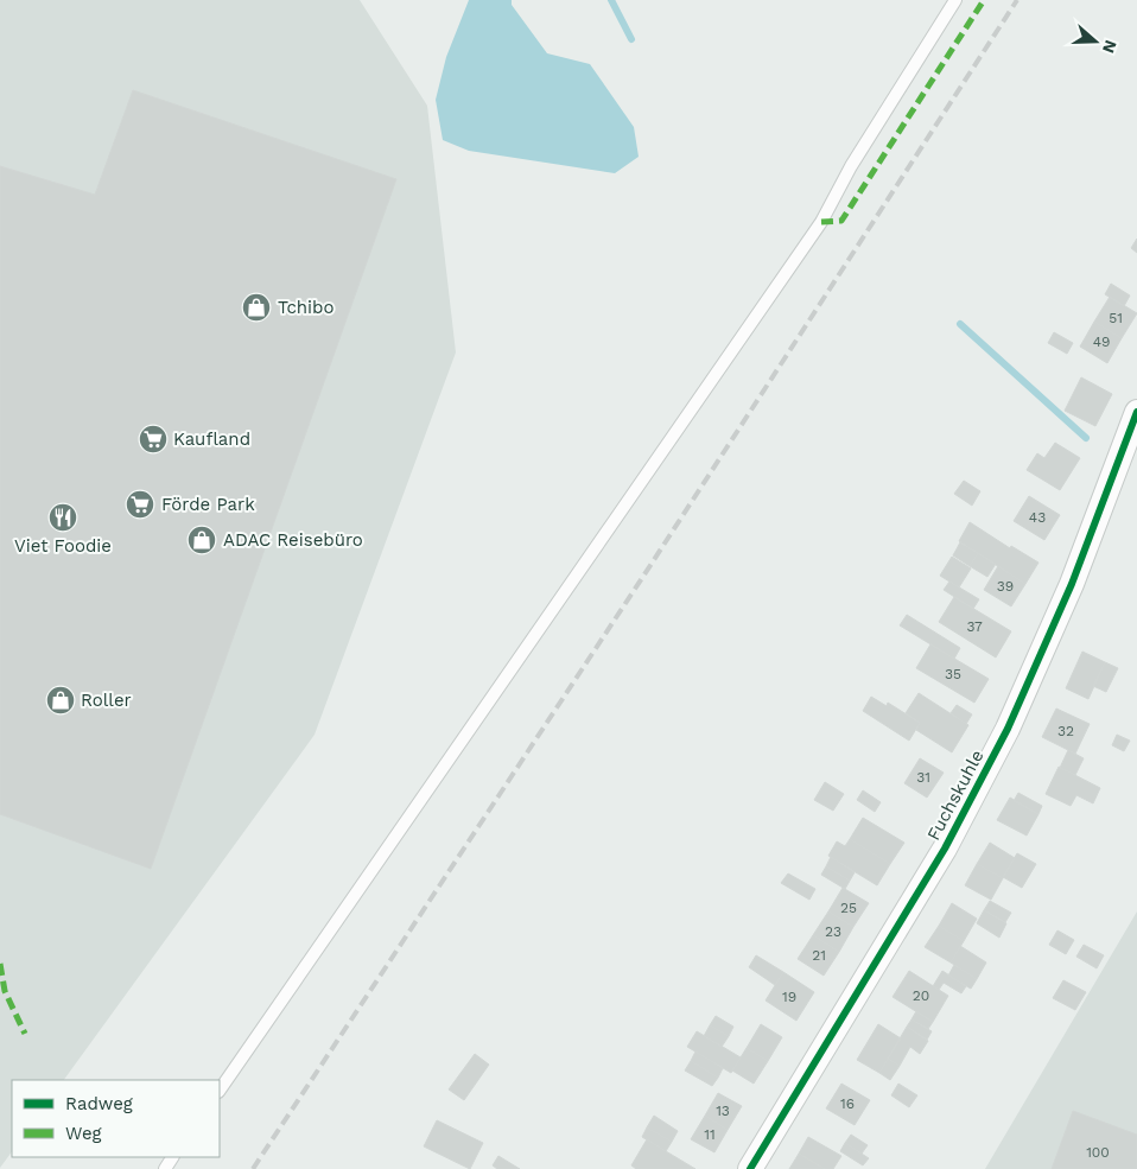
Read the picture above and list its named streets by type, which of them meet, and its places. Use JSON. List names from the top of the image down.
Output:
{
  "streets": {
    "street": ["Fuchskuhle"]
  },
  "places": {
    "shop": ["Tchibo", "ADAC Reisebüro", "Roller"],
    "supermarket": ["Kaufland", "Förde Park"],
    "restaurant": ["Viet Foodie"]
  },
  "house_numbers": [
    "51",
    "49",
    "43",
    "39",
    "37",
    "35",
    "32",
    "31",
    "25",
    "23",
    "21",
    "20",
    "19",
    "16",
    "13",
    "11",
    "100"
  ],
  "legend": ["Radweg", "Weg"],
  "north": "right"
}
